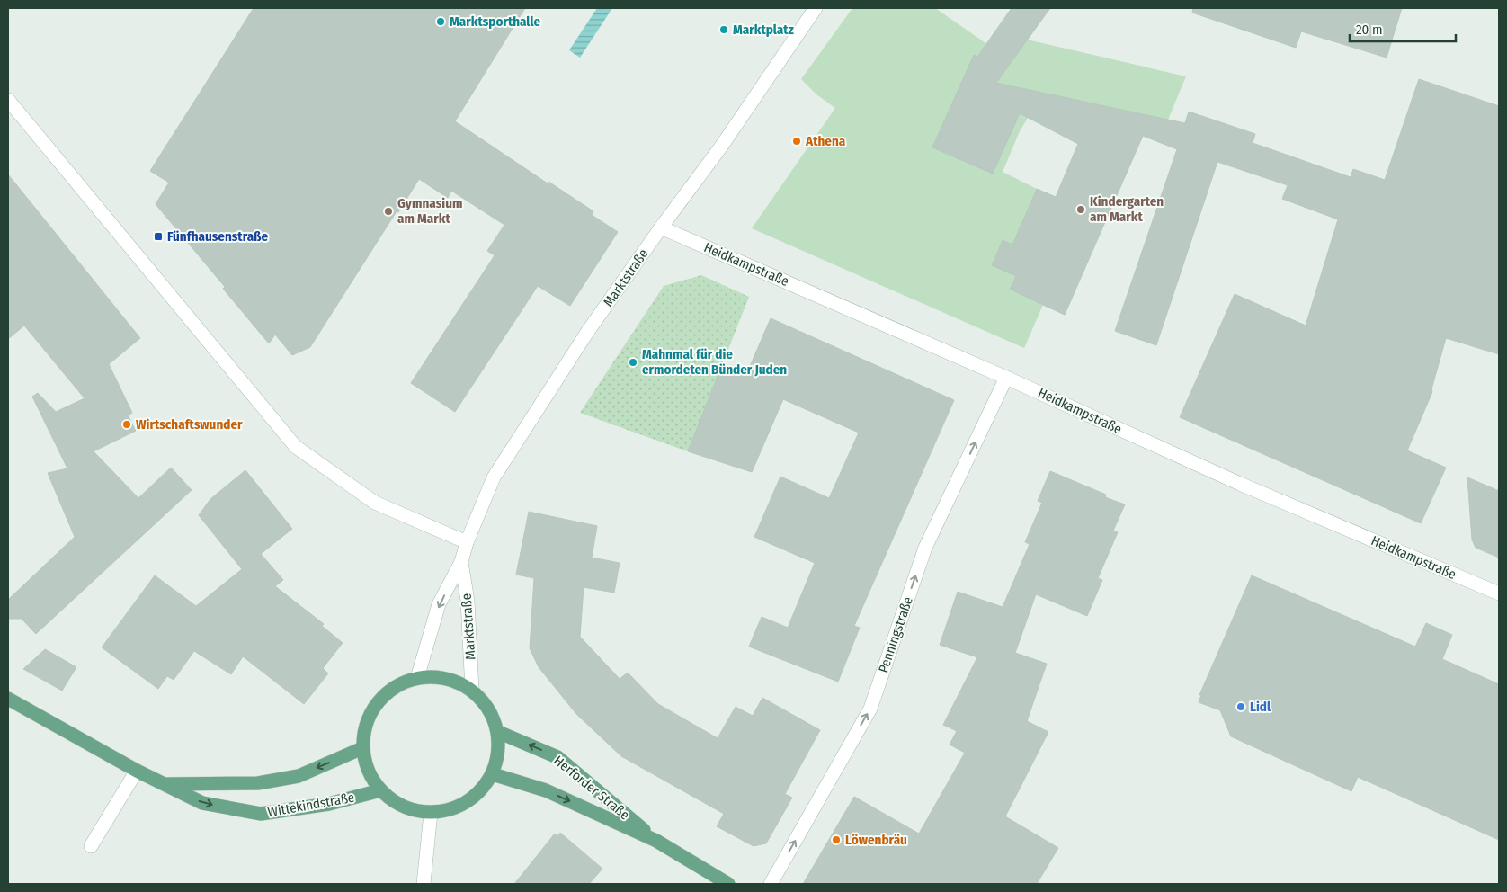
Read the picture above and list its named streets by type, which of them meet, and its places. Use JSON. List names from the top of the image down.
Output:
{
  "streets": {
    "main road": ["Herforder Straße", "Wittekindstraße"],
    "street": ["Heidkampstraße", "Marktstraße", "Penningstraße"]
  },
  "crossings": [
    ["Heidkampstraße", "Marktstraße"],
    ["Heidkampstraße", "Penningstraße"],
    ["Marktstraße", "Herforder Straße"],
    ["Marktstraße", "Wittekindstraße"],
    ["Herforder Straße", "Wittekindstraße"]
  ],
  "one_way": ["Penningstraße"],
  "places": {
    "other": [
      "Marktsporthalle",
      "Marktplatz",
      "Athena",
      "Kindergarten am Markt",
      "Gymnasium am Markt",
      "Mahnmal für die ermordeten Bünder Juden",
      "Wirtschaftswunder",
      "Lidl",
      "Löwenbräu"
    ],
    "transit": ["Fünfhausenstraße"]
  },
  "scale_bar": "20 m"
}
